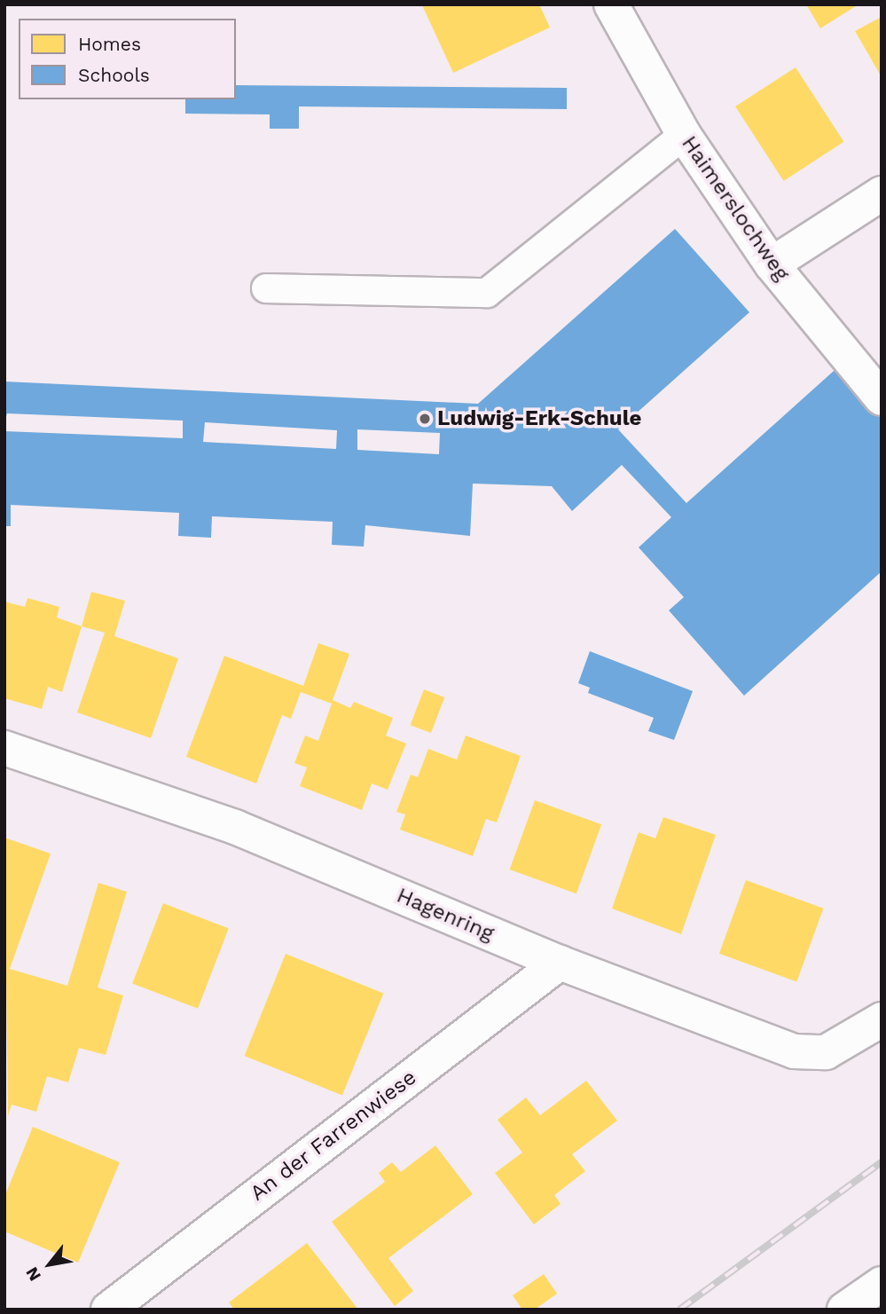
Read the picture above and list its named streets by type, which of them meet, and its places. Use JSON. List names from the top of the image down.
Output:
{
  "streets": {
    "street": ["Haimerslochweg", "Hagenring", "An der Farrenwiese"]
  },
  "crossings": [
    ["Hagenring", "An der Farrenwiese"]
  ],
  "places": ["Ludwig-Erk-Schule"],
  "legend": ["Homes", "Schools"],
  "north": "bottom left"
}
